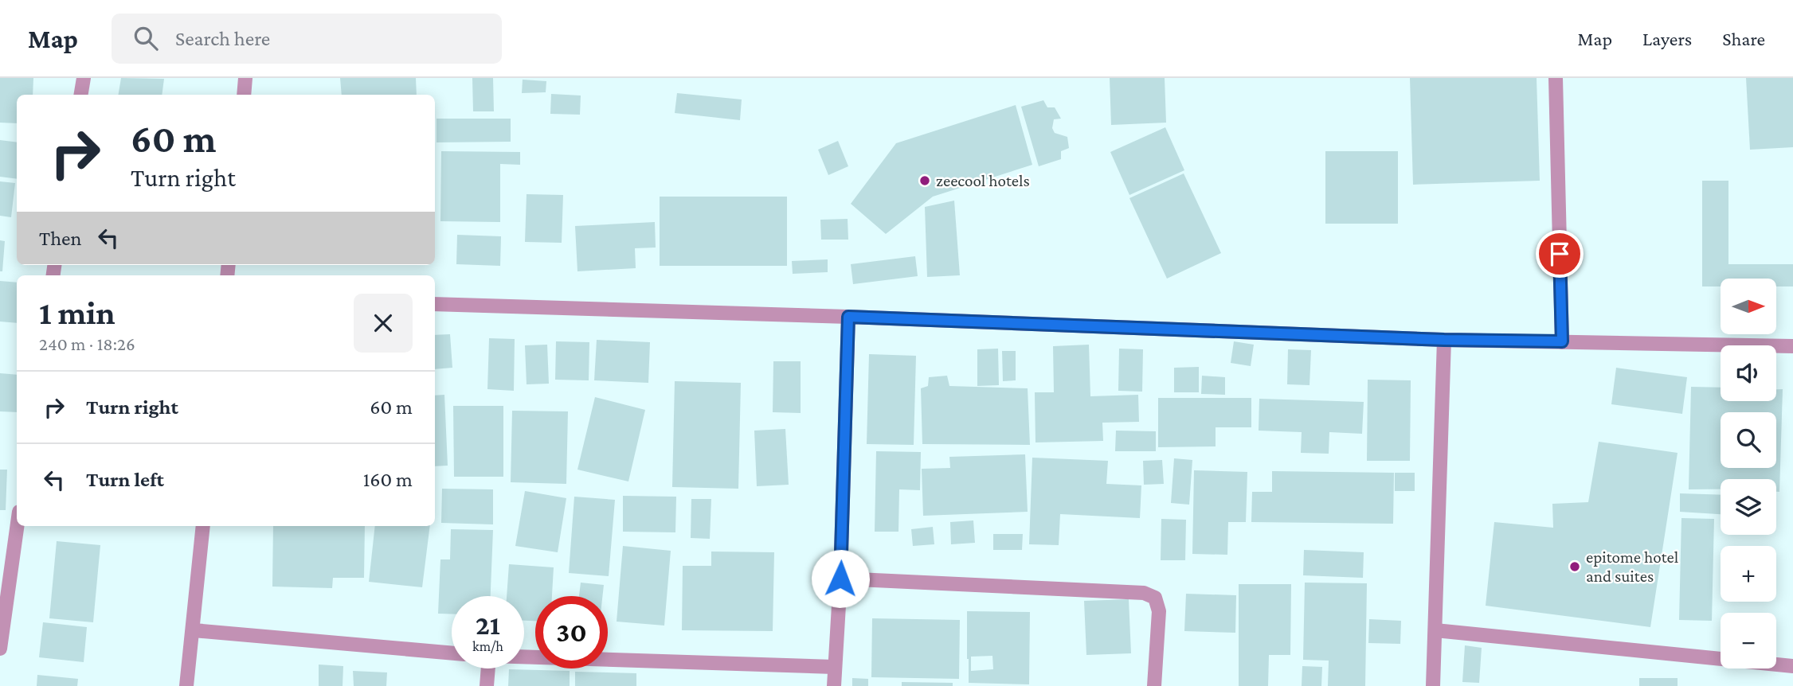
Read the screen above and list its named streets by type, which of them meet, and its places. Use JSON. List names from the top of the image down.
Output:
{
  "places": ["zeecool hotels", "epitome hotel and suites"],
  "north": "right",
  "page": {
    "header": "Map",
    "search": "Search here",
    "nav": ["Map", "Layers", "Share"],
    "turn": ["60 m", "Turn right"],
    "then": "Then",
    "heading": ["1 min", "240 m · 18:26"],
    "map_buttons": ["+", "−"],
    "list": [
      {
        "name": "Turn right",
        "value": "60 m"
      },
      {
        "name": "Turn left",
        "value": "160 m"
      }
    ],
    "speed": "21 km/h",
    "limit": "30"
  }
}
